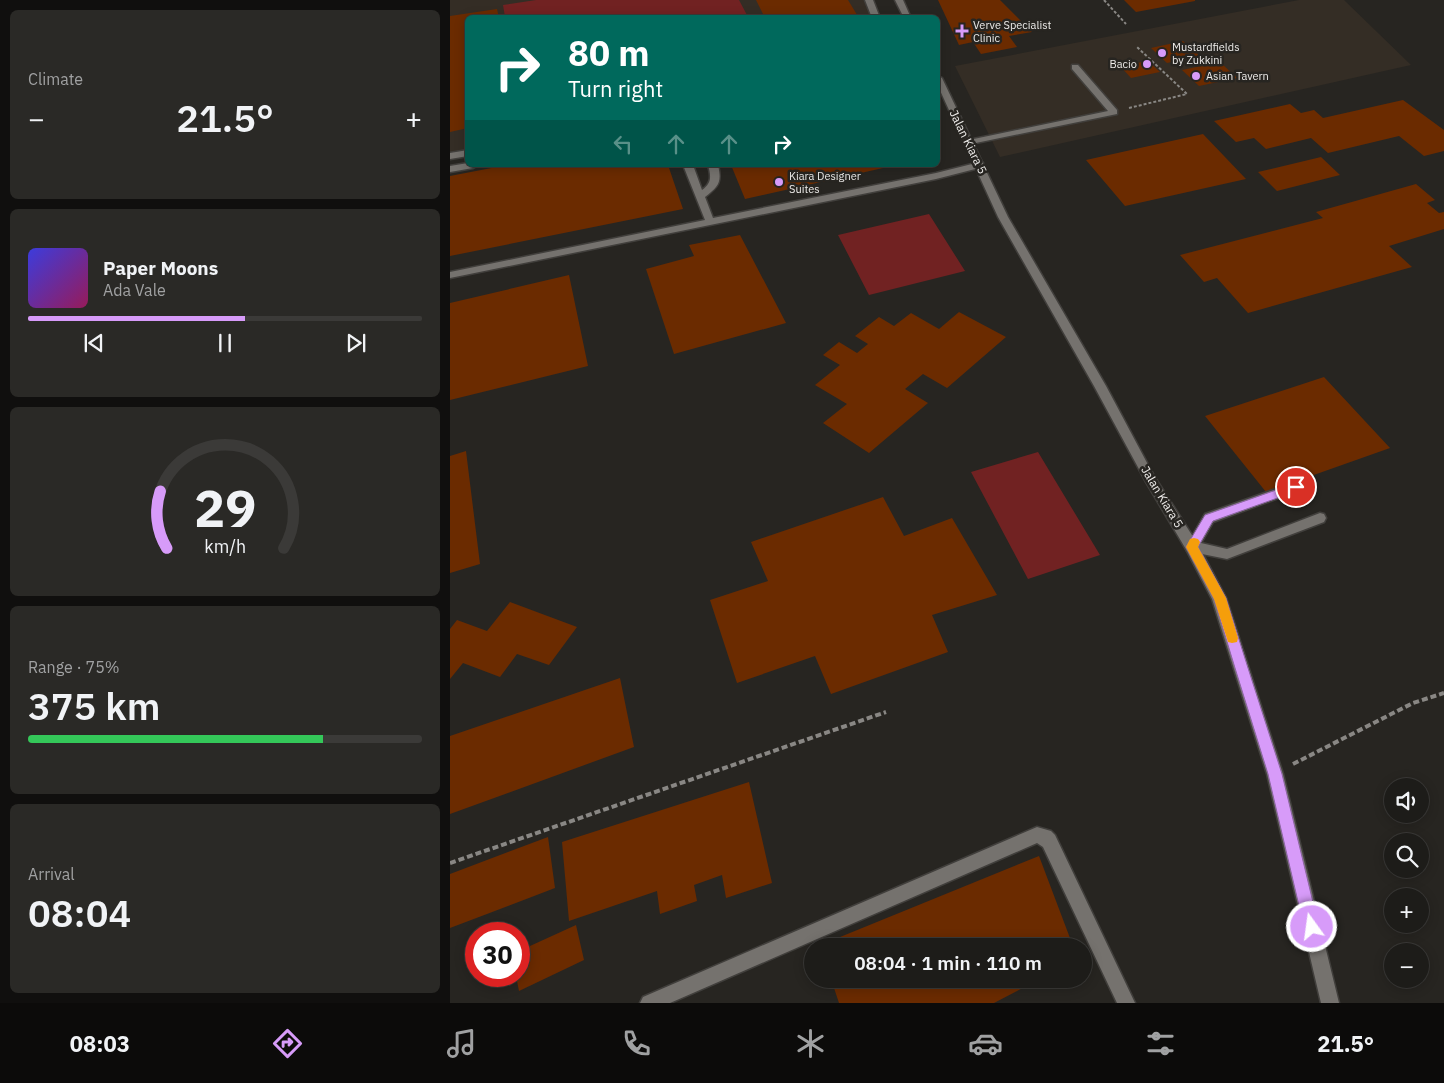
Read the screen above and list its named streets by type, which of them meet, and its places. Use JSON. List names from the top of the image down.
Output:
{
  "streets": {
    "street": ["Jalan Kiara 5"]
  },
  "places": {
    "health": ["Verve Specialist Clinic"],
    "other": [
      "Mustardfields by Zukkini",
      "Bacio",
      "Asian Tavern",
      "Kiara Designer Suites"
    ]
  },
  "page": {
    "tile": [
      "Climate",
      ["Range · 75%", "375 km"],
      ["Arrival", "08:04"]
    ],
    "turn": ["80 m", "Turn right"],
    "heat": ["−", "21.5°", "+"],
    "song": ["Paper Moons", "Ada Vale"],
    "map_buttons": ["+", "−"],
    "limit": "30",
    "trip": "08:04 · 1 min · 110 m",
    "tabs": ["08:03", "21.5°"],
    "gauge": ["29", "km/h"]
  }
}
